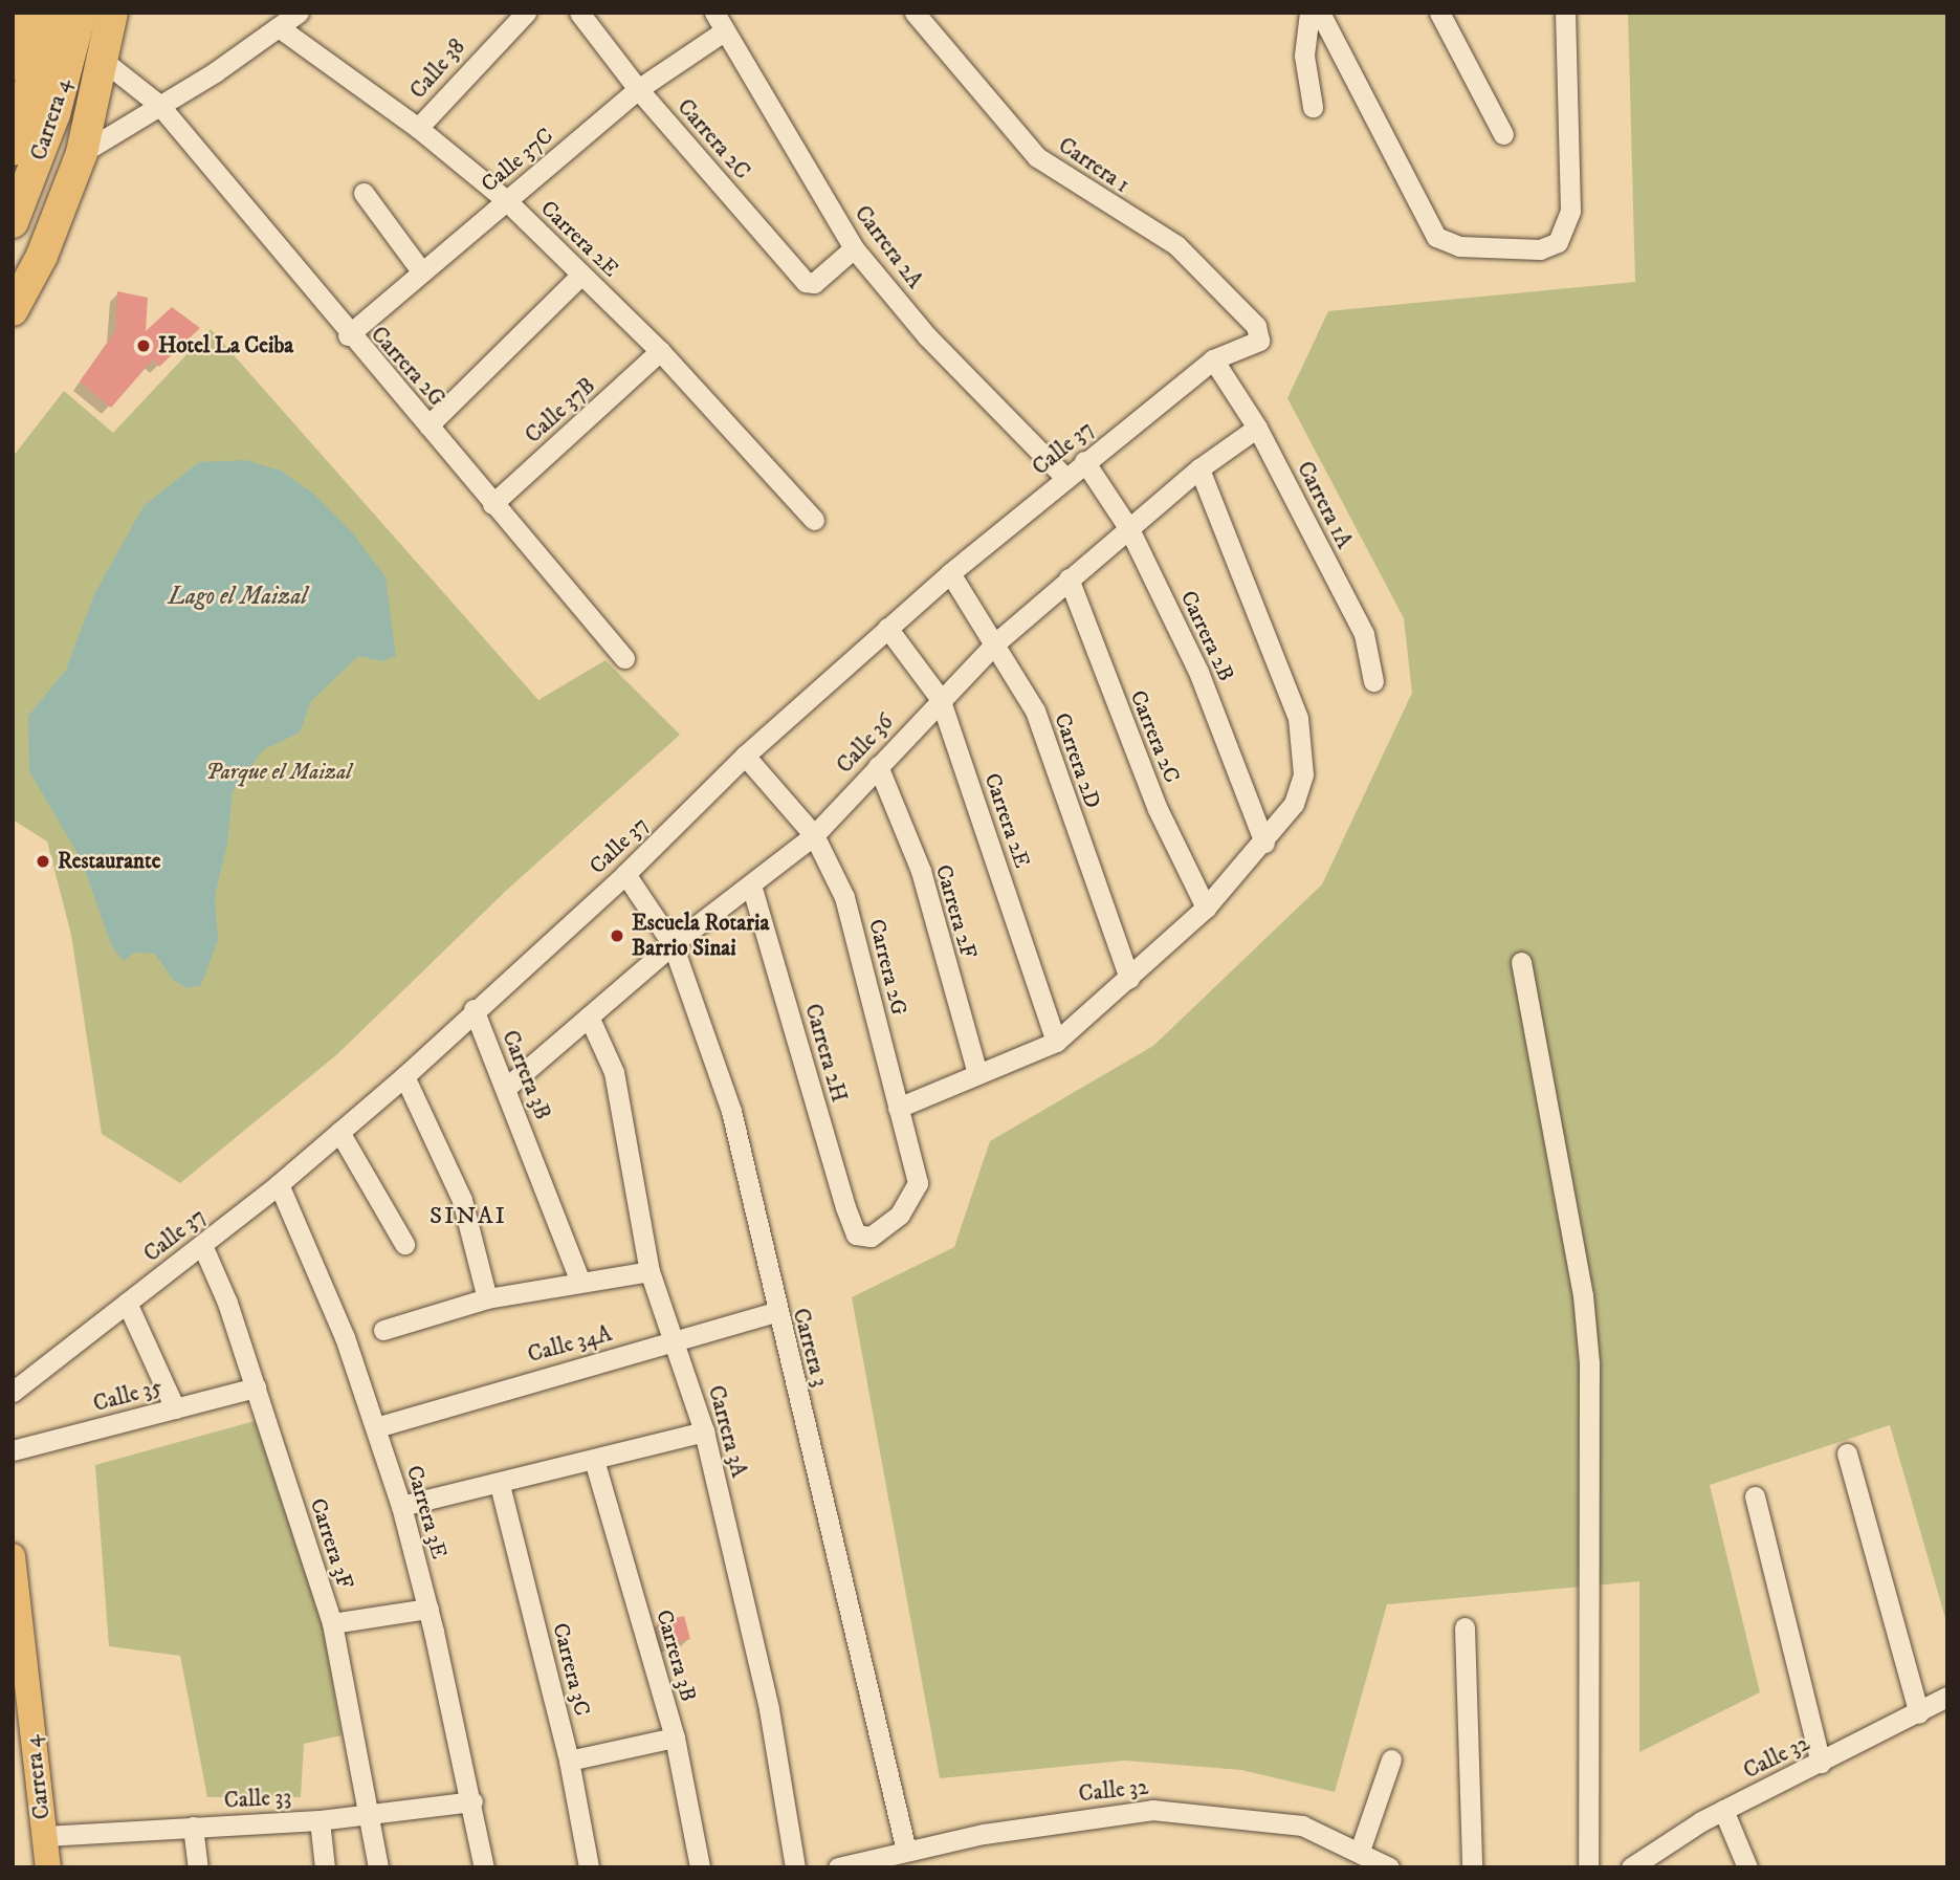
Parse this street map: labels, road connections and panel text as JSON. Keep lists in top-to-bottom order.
{
  "streets": {
    "highway": ["Carrera 4"],
    "street": [
      "Calle 38",
      "Carrera 2C",
      "Calle 37C",
      "Carrera 1",
      "Carrera 2E",
      "Carrera 2A",
      "Carrera 2G",
      "Calle 37B",
      "Calle 37",
      "Carrera 1A",
      "Carrera 2B",
      "Calle 36",
      "Carrera 2D",
      "Carrera 2F",
      "Carrera 2H",
      "Carrera 3B",
      "Calle 34A",
      "Carrera 3",
      "Calle 35",
      "Carrera 3A",
      "Carrera 3E",
      "Carrera 3F",
      "Carrera 3C",
      "Calle 32",
      "Calle 33"
    ]
  },
  "crossings": [
    ["Calle 38", "Carrera 2E"],
    ["Carrera 4", "Calle 33"],
    ["Carrera 2C", "Calle 37C"],
    ["Carrera 2C", "Carrera 2A"],
    ["Carrera 2C", "Calle 36"],
    ["Calle 37C", "Carrera 2E"],
    ["Calle 37C", "Carrera 2A"],
    ["Calle 37C", "Carrera 2G"],
    ["Carrera 1", "Calle 37"],
    ["Carrera 2E", "Calle 37B"],
    ["Carrera 2E", "Calle 37"],
    ["Carrera 2E", "Calle 36"],
    ["Carrera 2A", "Calle 37"],
    ["Carrera 2G", "Calle 37B"],
    ["Carrera 2G", "Calle 37"],
    ["Carrera 2G", "Calle 36"],
    ["Carrera 2G", "Carrera 2H"],
    ["Calle 37", "Carrera 1A"],
    ["Calle 37", "Carrera 2B"],
    ["Calle 37", "Carrera 2D"],
    ["Calle 37", "Carrera 3B"],
    ["Calle 37", "Carrera 3"],
    ["Calle 37", "Carrera 3E"],
    ["Calle 37", "Carrera 3F"],
    ["Carrera 1A", "Calle 36"],
    ["Carrera 2B", "Calle 36"],
    ["Calle 36", "Carrera 2D"],
    ["Calle 36", "Carrera 2F"],
    ["Calle 36", "Carrera 2H"],
    ["Calle 36", "Carrera 3B"],
    ["Calle 36", "Carrera 3"],
    ["Calle 36", "Carrera 3A"],
    ["Calle 34A", "Carrera 3"],
    ["Calle 34A", "Carrera 3A"],
    ["Calle 34A", "Carrera 3E"],
    ["Carrera 3", "Calle 32"],
    ["Calle 35", "Carrera 3F"],
    ["Carrera 3E", "Calle 33"],
    ["Carrera 3F", "Calle 33"]
  ],
  "districts": ["SINAI"],
  "water": ["Lago el Maizal"],
  "parks": ["Parque el Maizal"],
  "places": ["Hotel La Ceiba", "Restaurante", "Escuela Rotaria Barrio Sinai"]
}
